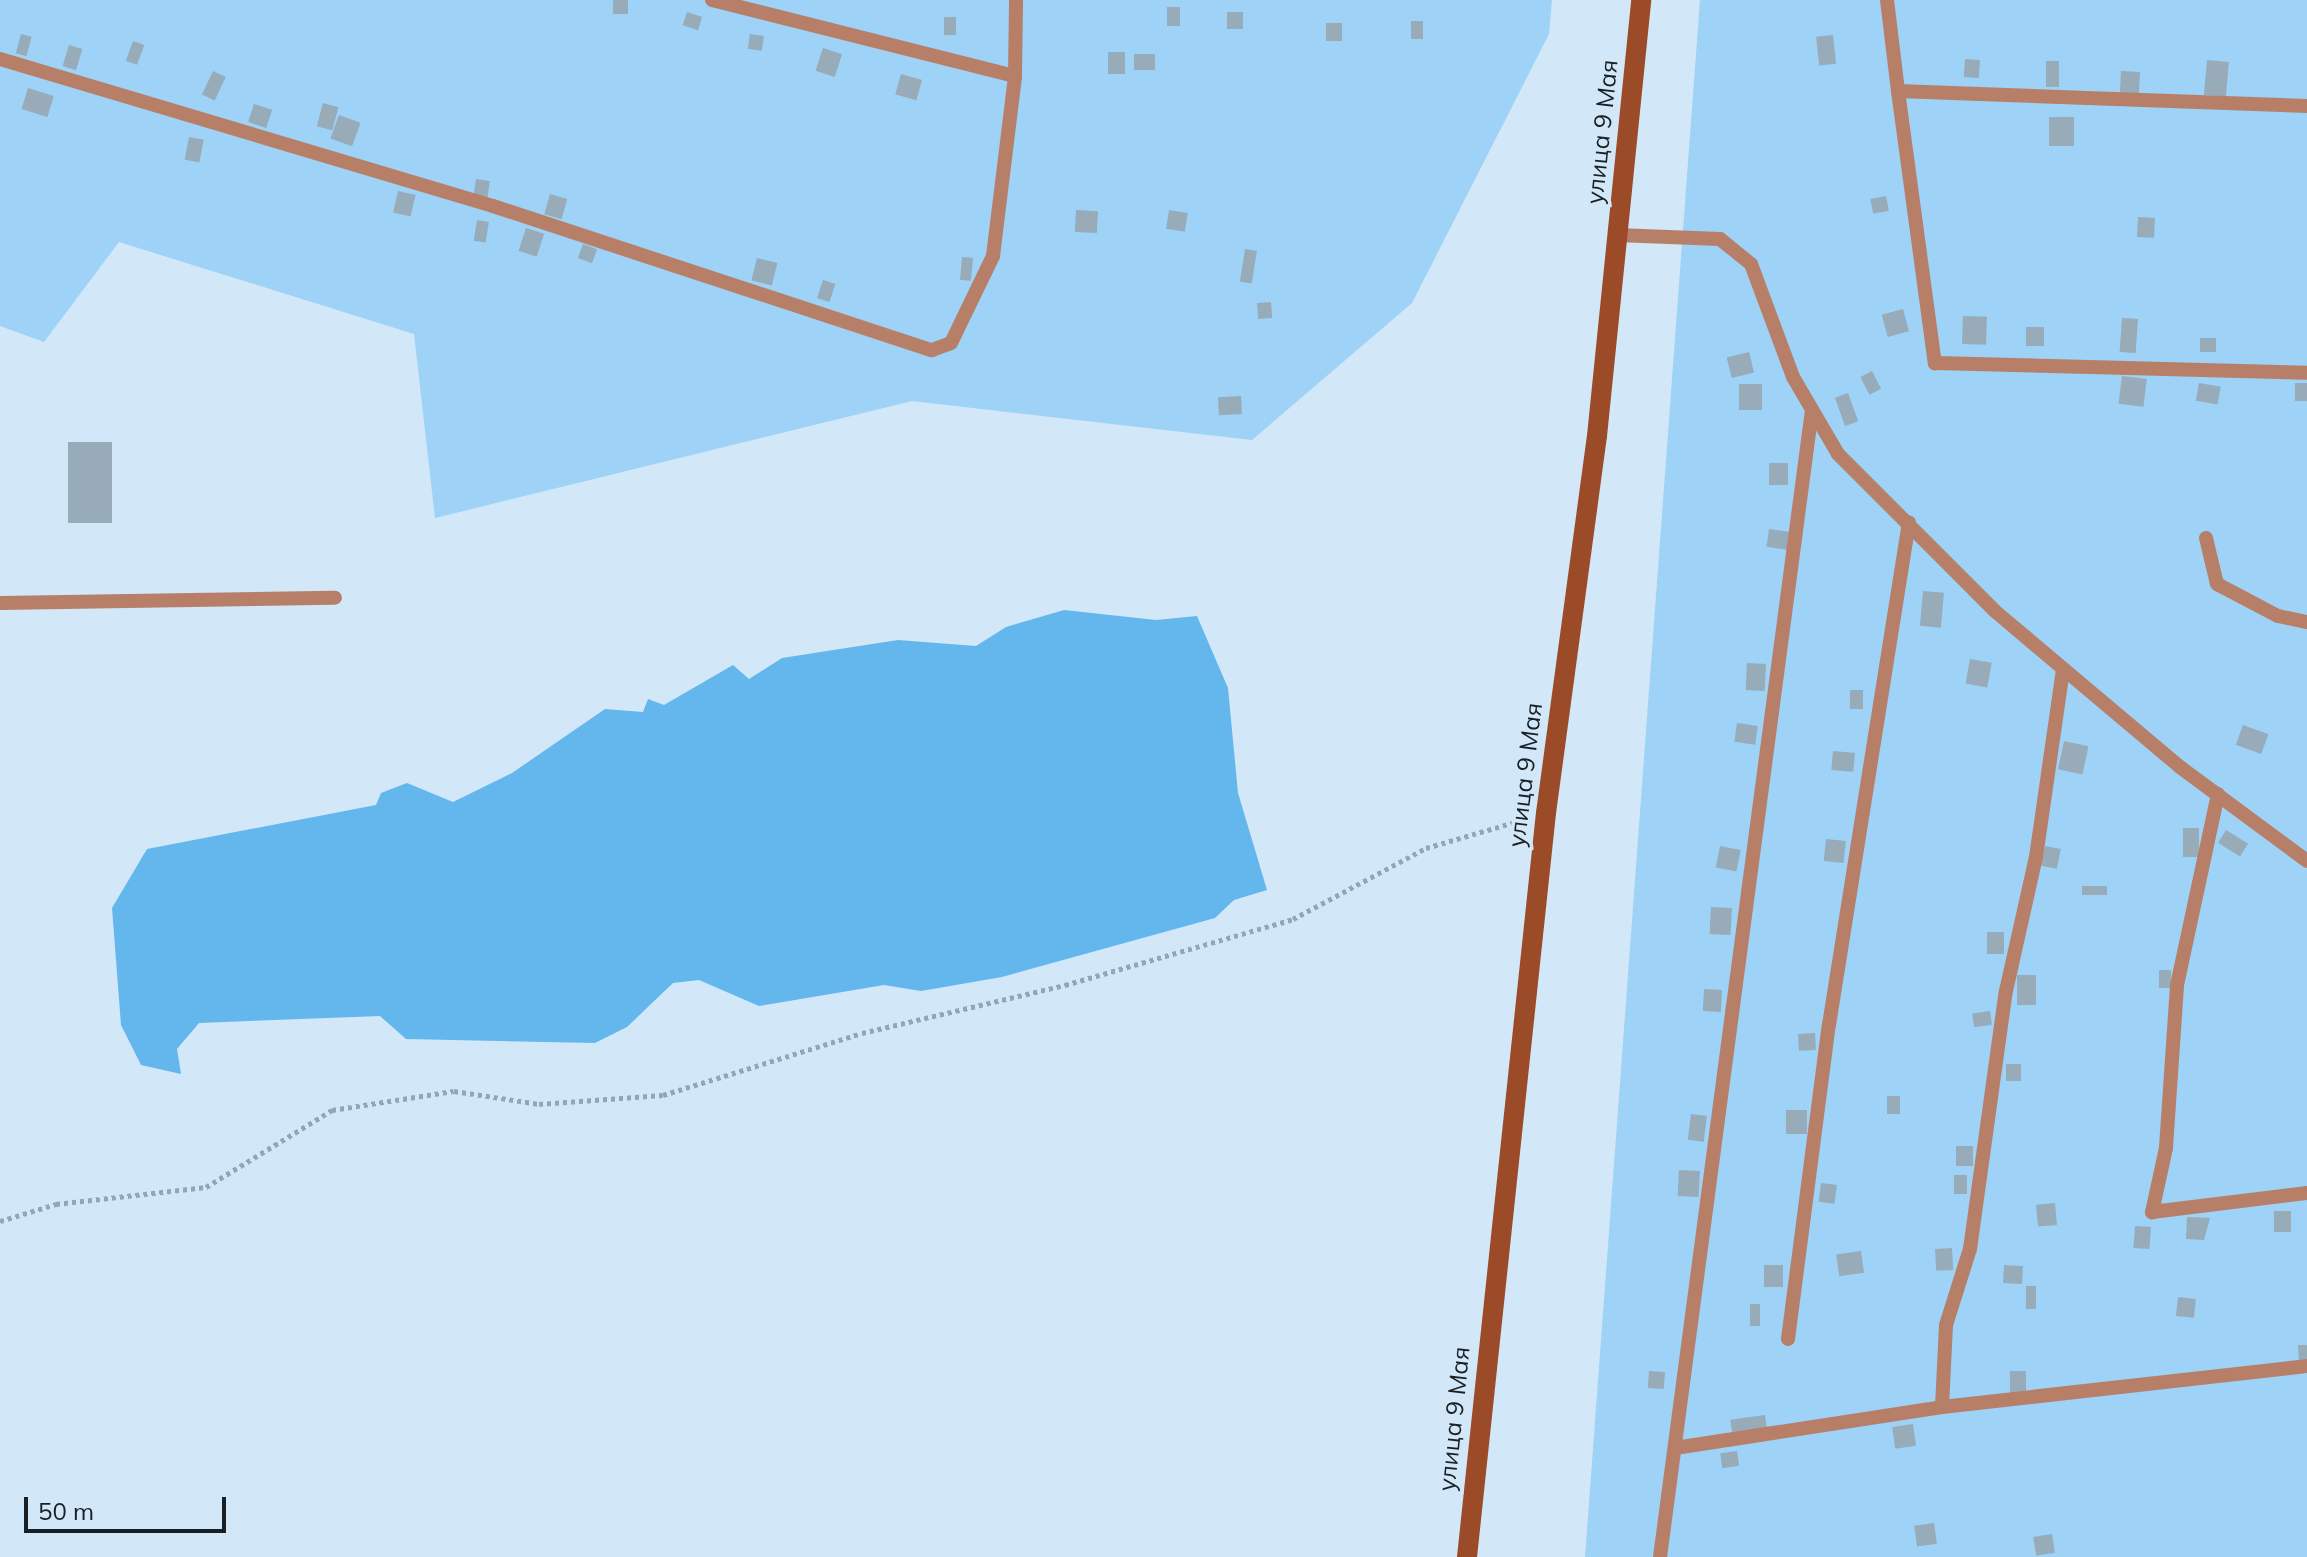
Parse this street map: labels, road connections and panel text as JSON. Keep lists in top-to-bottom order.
{
  "streets": {
    "main road": ["улица 9 Мая"]
  },
  "scale_bar": "50 m"
}
